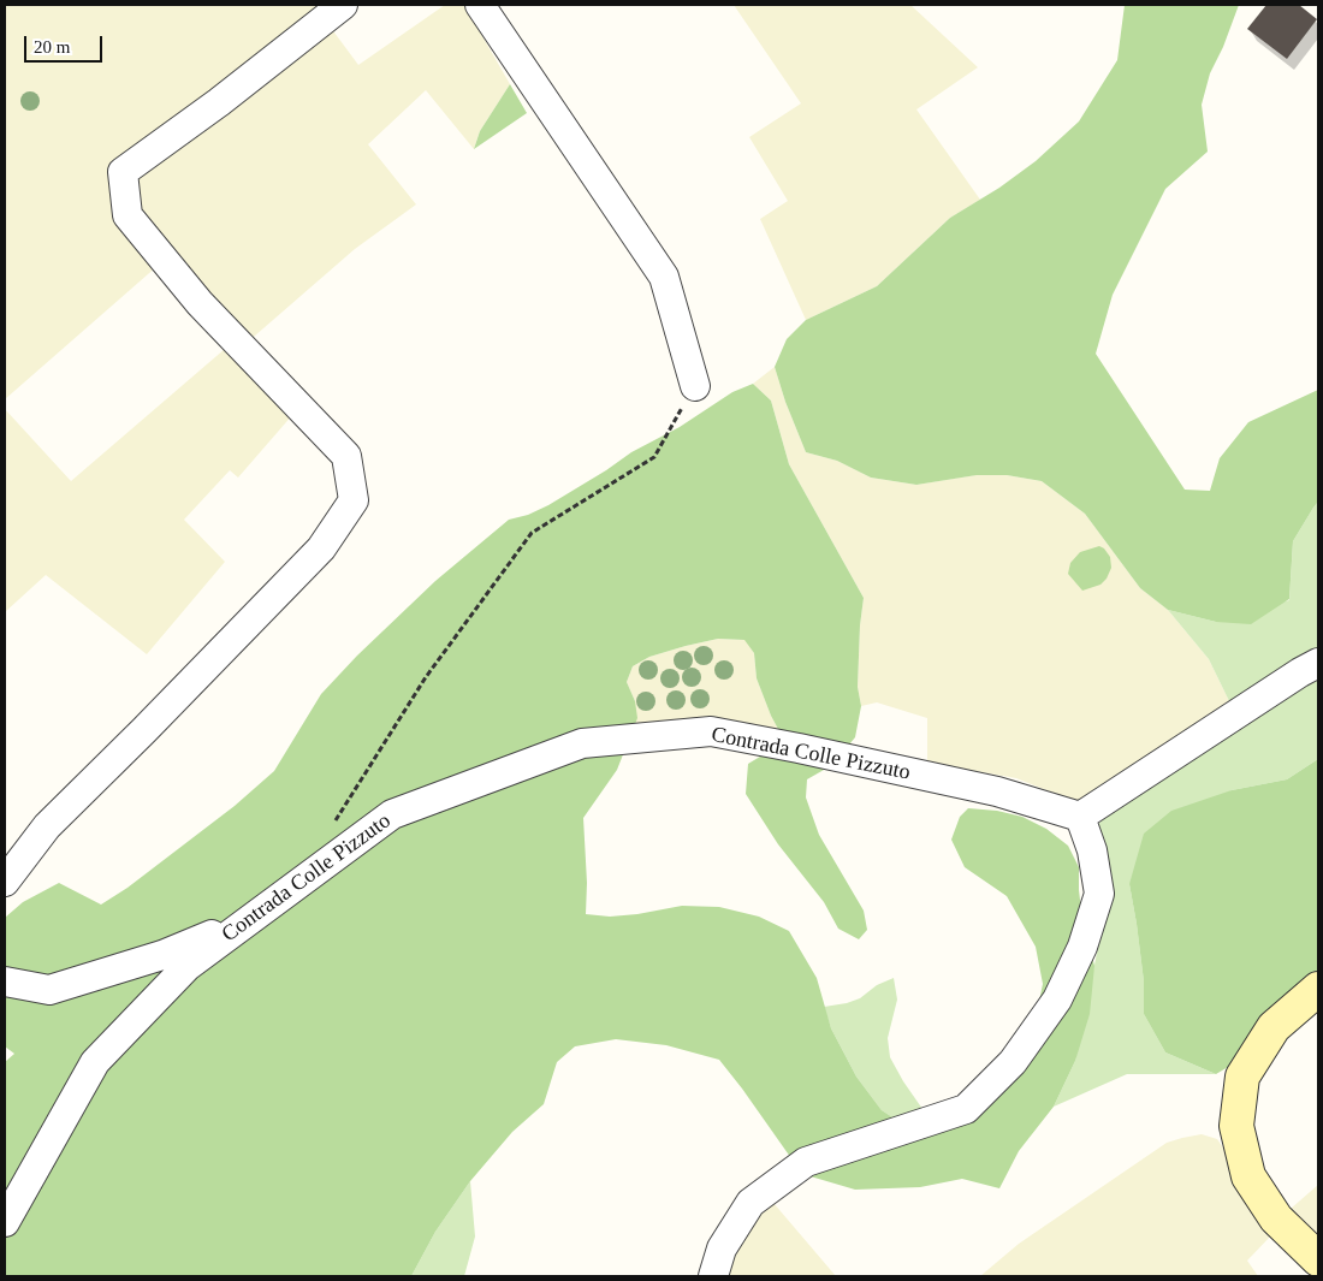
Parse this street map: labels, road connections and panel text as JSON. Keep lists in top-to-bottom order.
{
  "streets": {
    "street": ["Contrada Colle Pizzuto"]
  },
  "scale_bar": "20 m"
}
